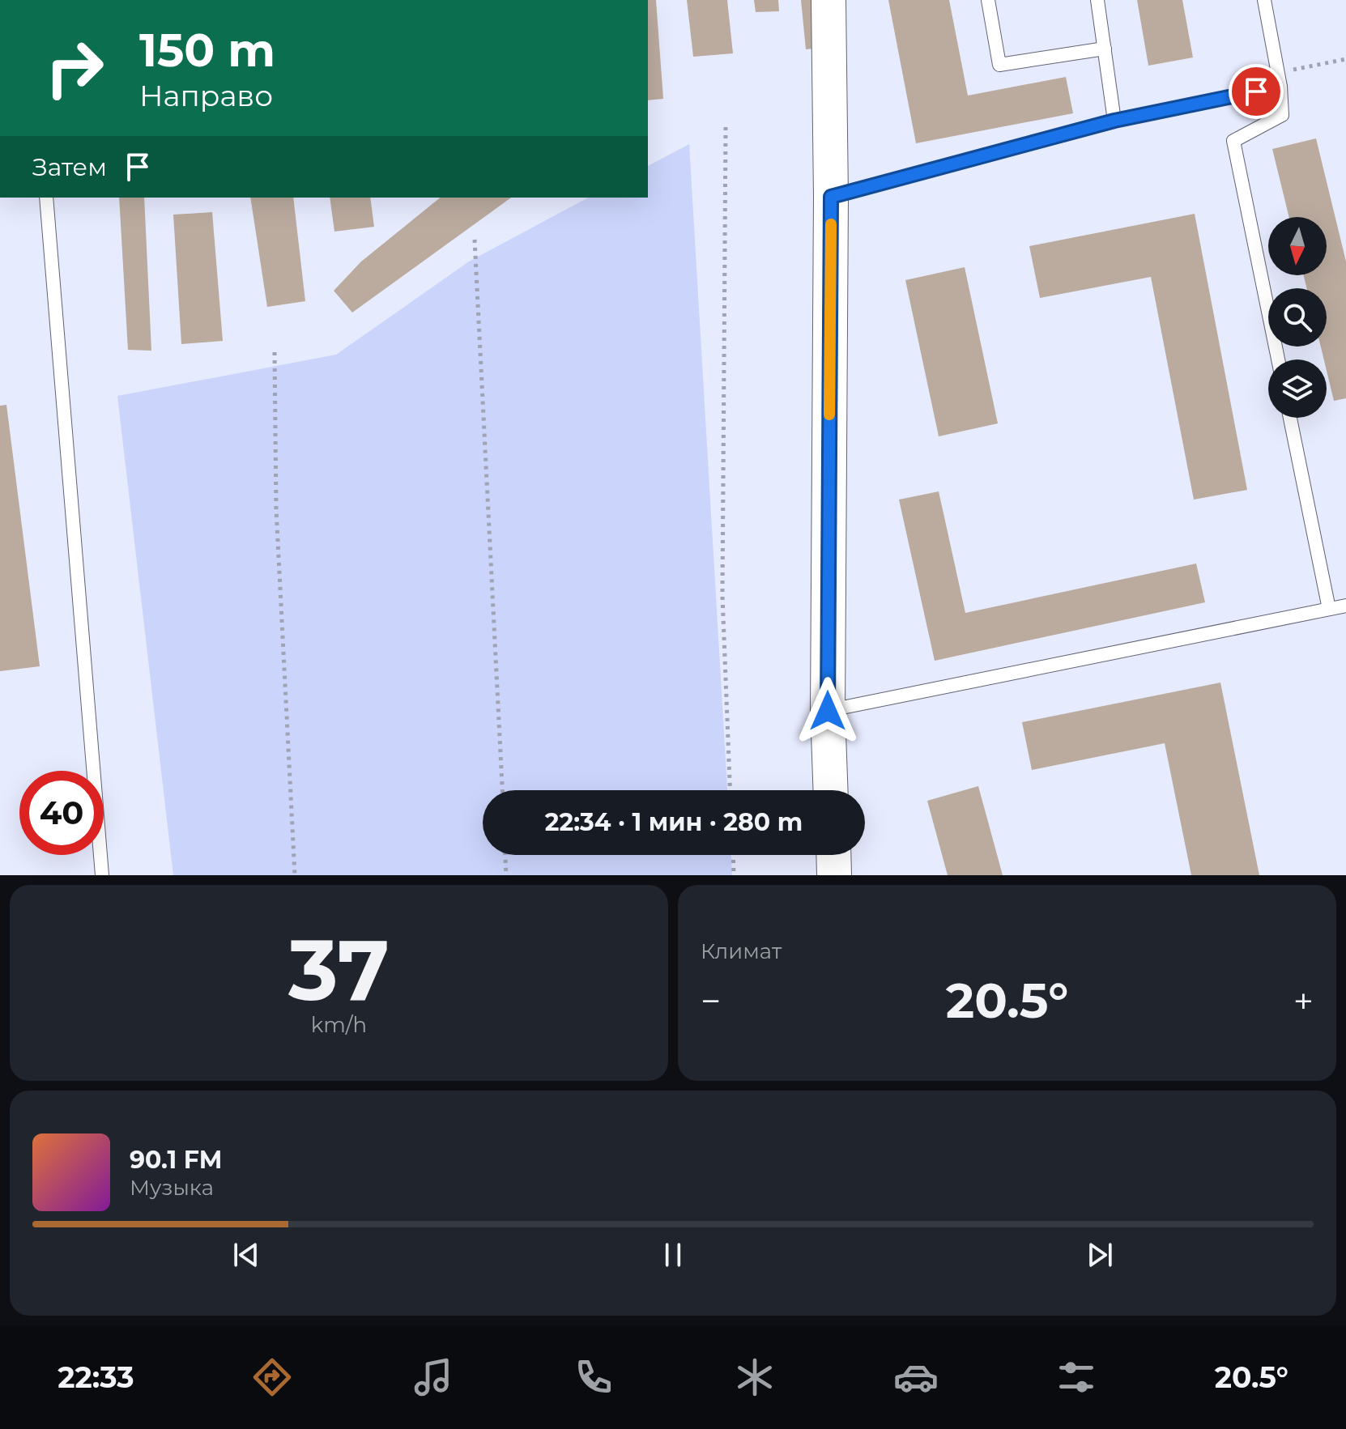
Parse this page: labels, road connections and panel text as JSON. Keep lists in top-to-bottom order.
{
  "north": "bottom",
  "page": {
    "turn": ["150 m", "Направо"],
    "then": "Затем",
    "limit": "40",
    "trip": "22:34 · 1 мин · 280 m",
    "tile": [
      ["37", "km/h"],
      "Климат"
    ],
    "heat": ["−", "20.5°", "+"],
    "song": ["90.1 FM", "Музыка"],
    "tabs": ["22:33", "20.5°"]
  }
}
